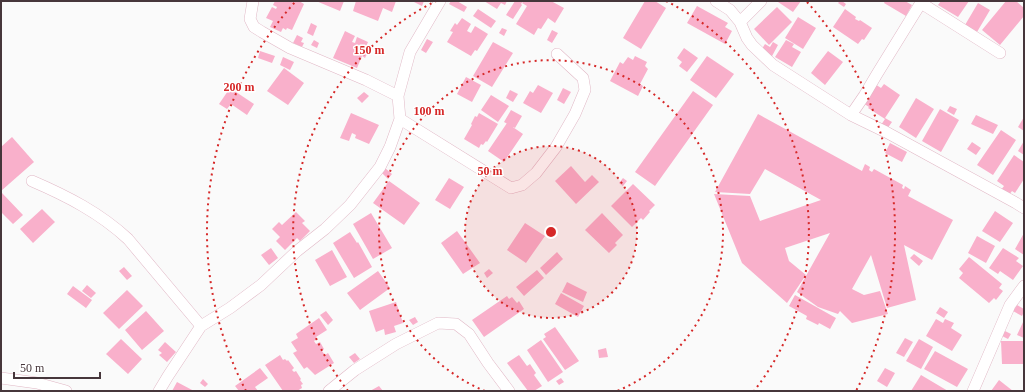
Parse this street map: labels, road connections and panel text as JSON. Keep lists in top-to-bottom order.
{
  "scale_bar": "50 m",
  "rings": [
    "150 m",
    "200 m",
    "100 m",
    "50 m"
  ]
}
